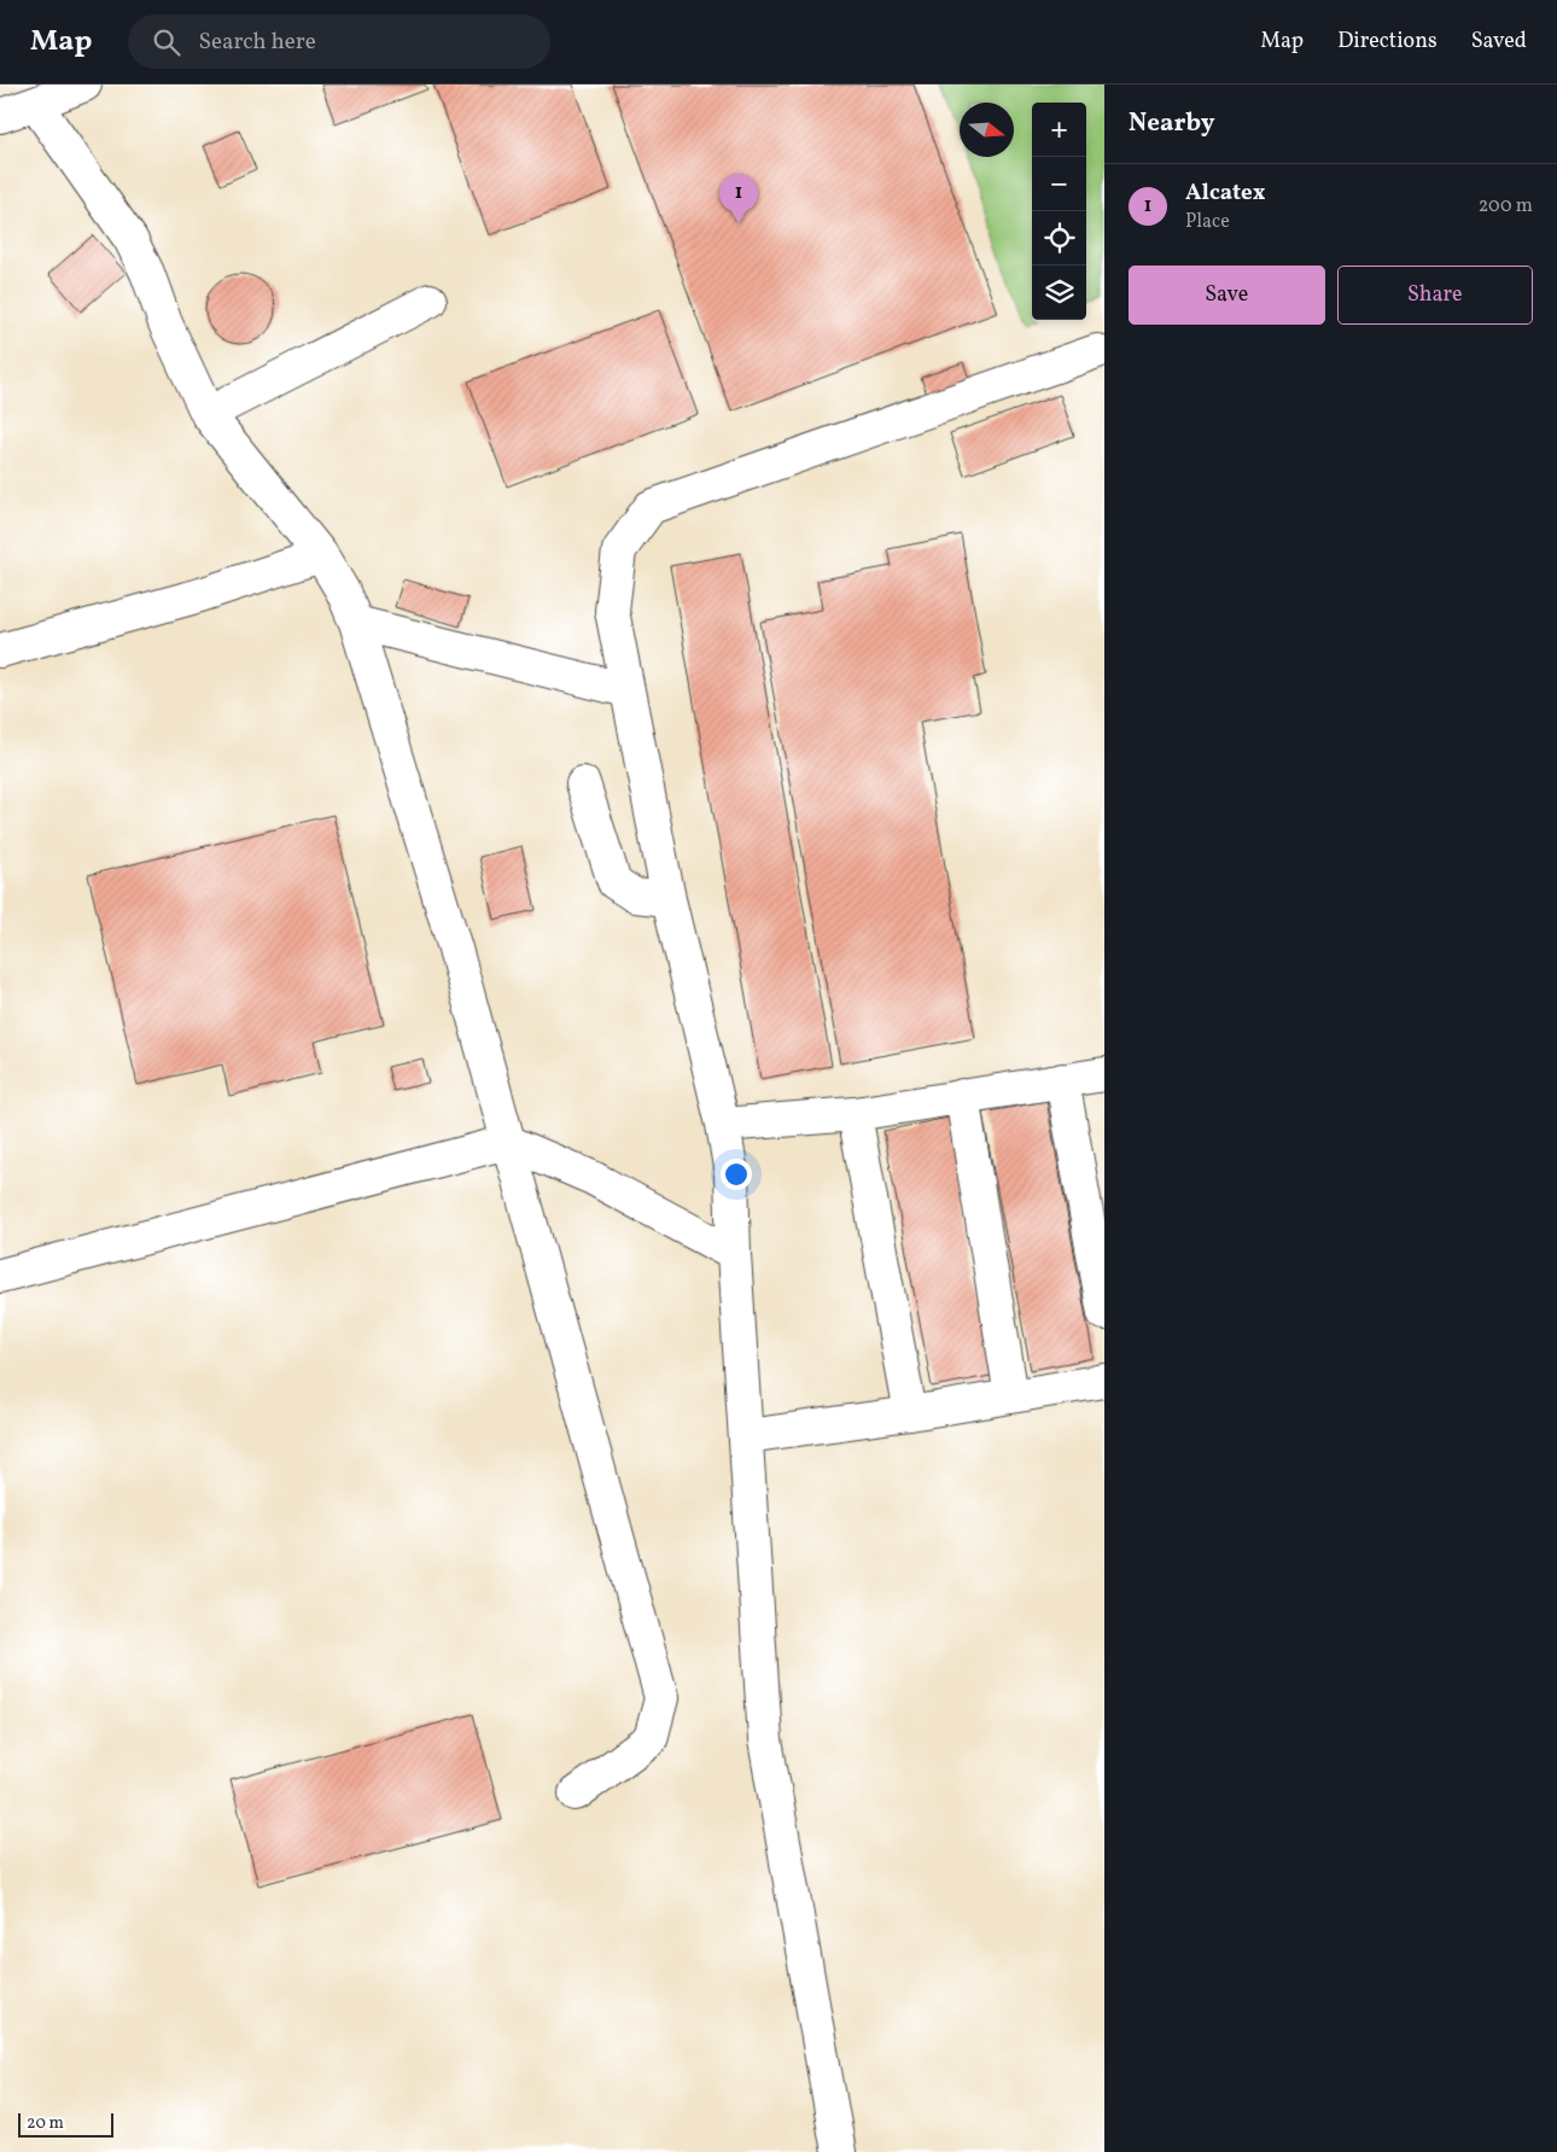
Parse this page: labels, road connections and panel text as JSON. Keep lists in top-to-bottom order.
{
  "scale_bar": "20 m",
  "north": "right",
  "page": {
    "header": "Map",
    "search": "Search here",
    "nav": ["Map", "Directions", "Saved"],
    "heading": "Nearby",
    "map_buttons": ["+", "−"],
    "list": [
      {
        "mark": "1",
        "name": "Alcatex",
        "note": "Place",
        "value": "200 m"
      }
    ],
    "pins": "1",
    "buttons": ["Save", "Share"],
    "scale": "20 m"
  }
}
